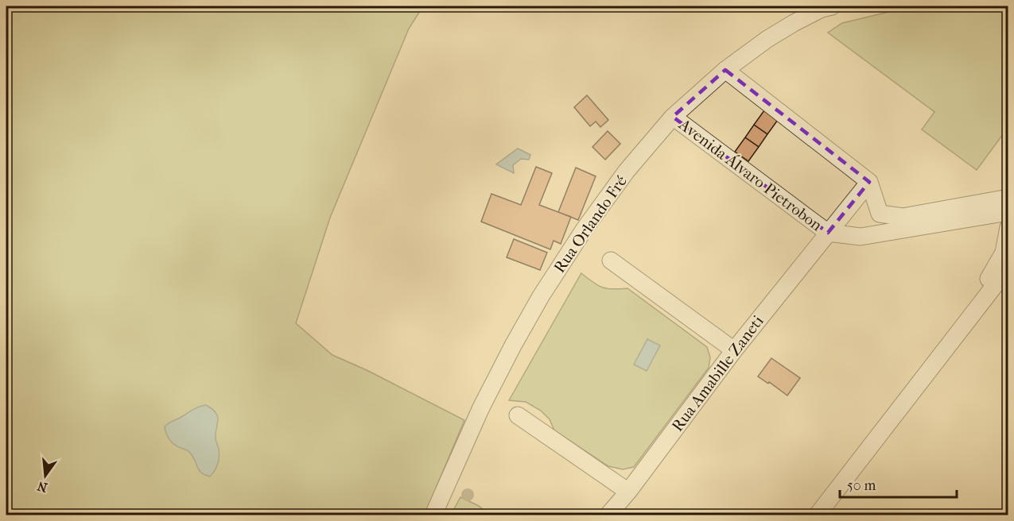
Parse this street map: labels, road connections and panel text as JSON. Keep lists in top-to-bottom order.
{
  "streets": {
    "street": ["Avenida Álvaro Pietrobon", "Rua Orlando Fré", "Rua Amabille Zaneti"]
  },
  "crossings": [
    ["Avenida Álvaro Pietrobon", "Rua Orlando Fré"],
    ["Avenida Álvaro Pietrobon", "Rua Amabille Zaneti"]
  ],
  "scale_bar": "50 m",
  "north": "bottom"
}
